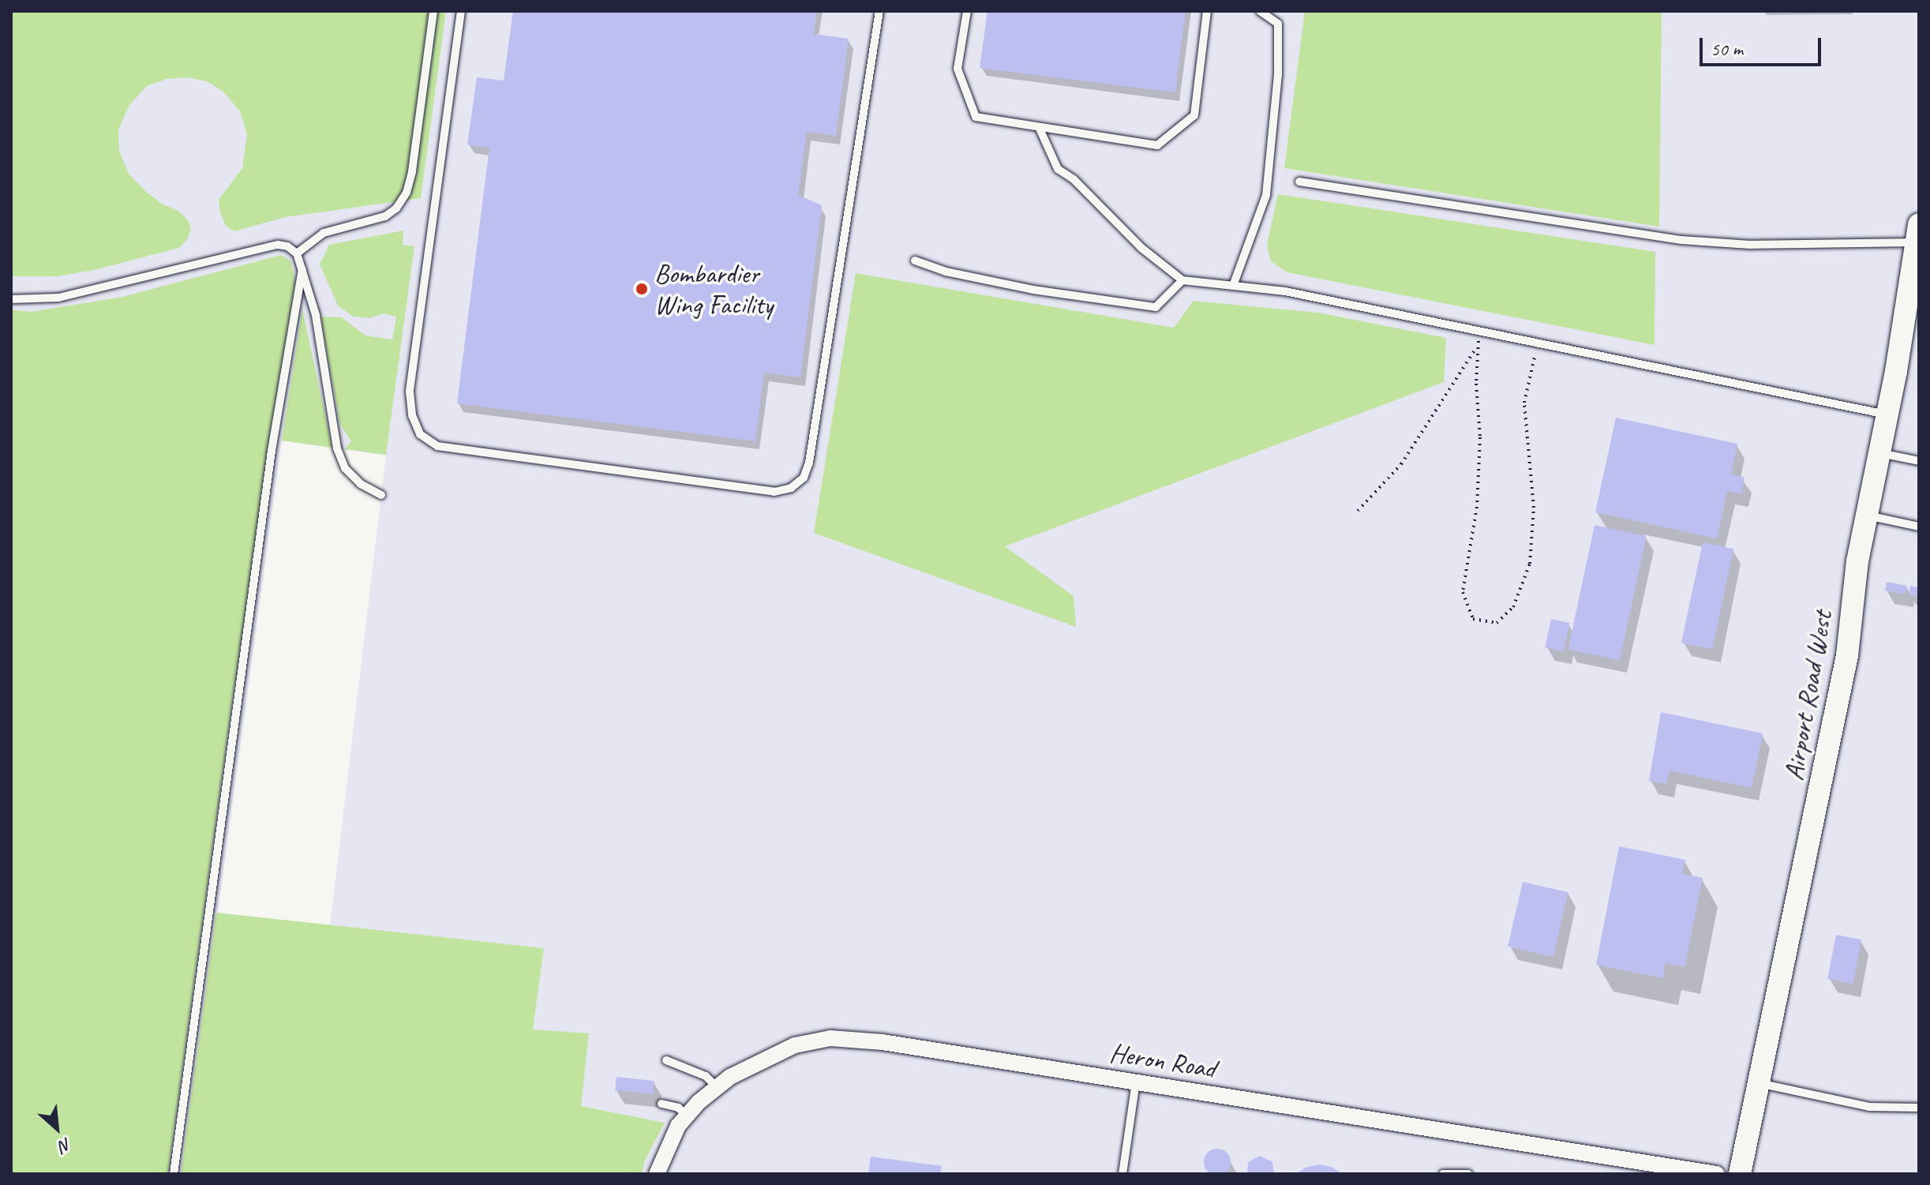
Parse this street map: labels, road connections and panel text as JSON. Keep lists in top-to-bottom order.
{
  "streets": {
    "street": ["Airport Road West", "Heron Road"]
  },
  "places": ["Bombardier Wing Facility"],
  "scale_bar": "50 m",
  "north": "bottom right"
}
